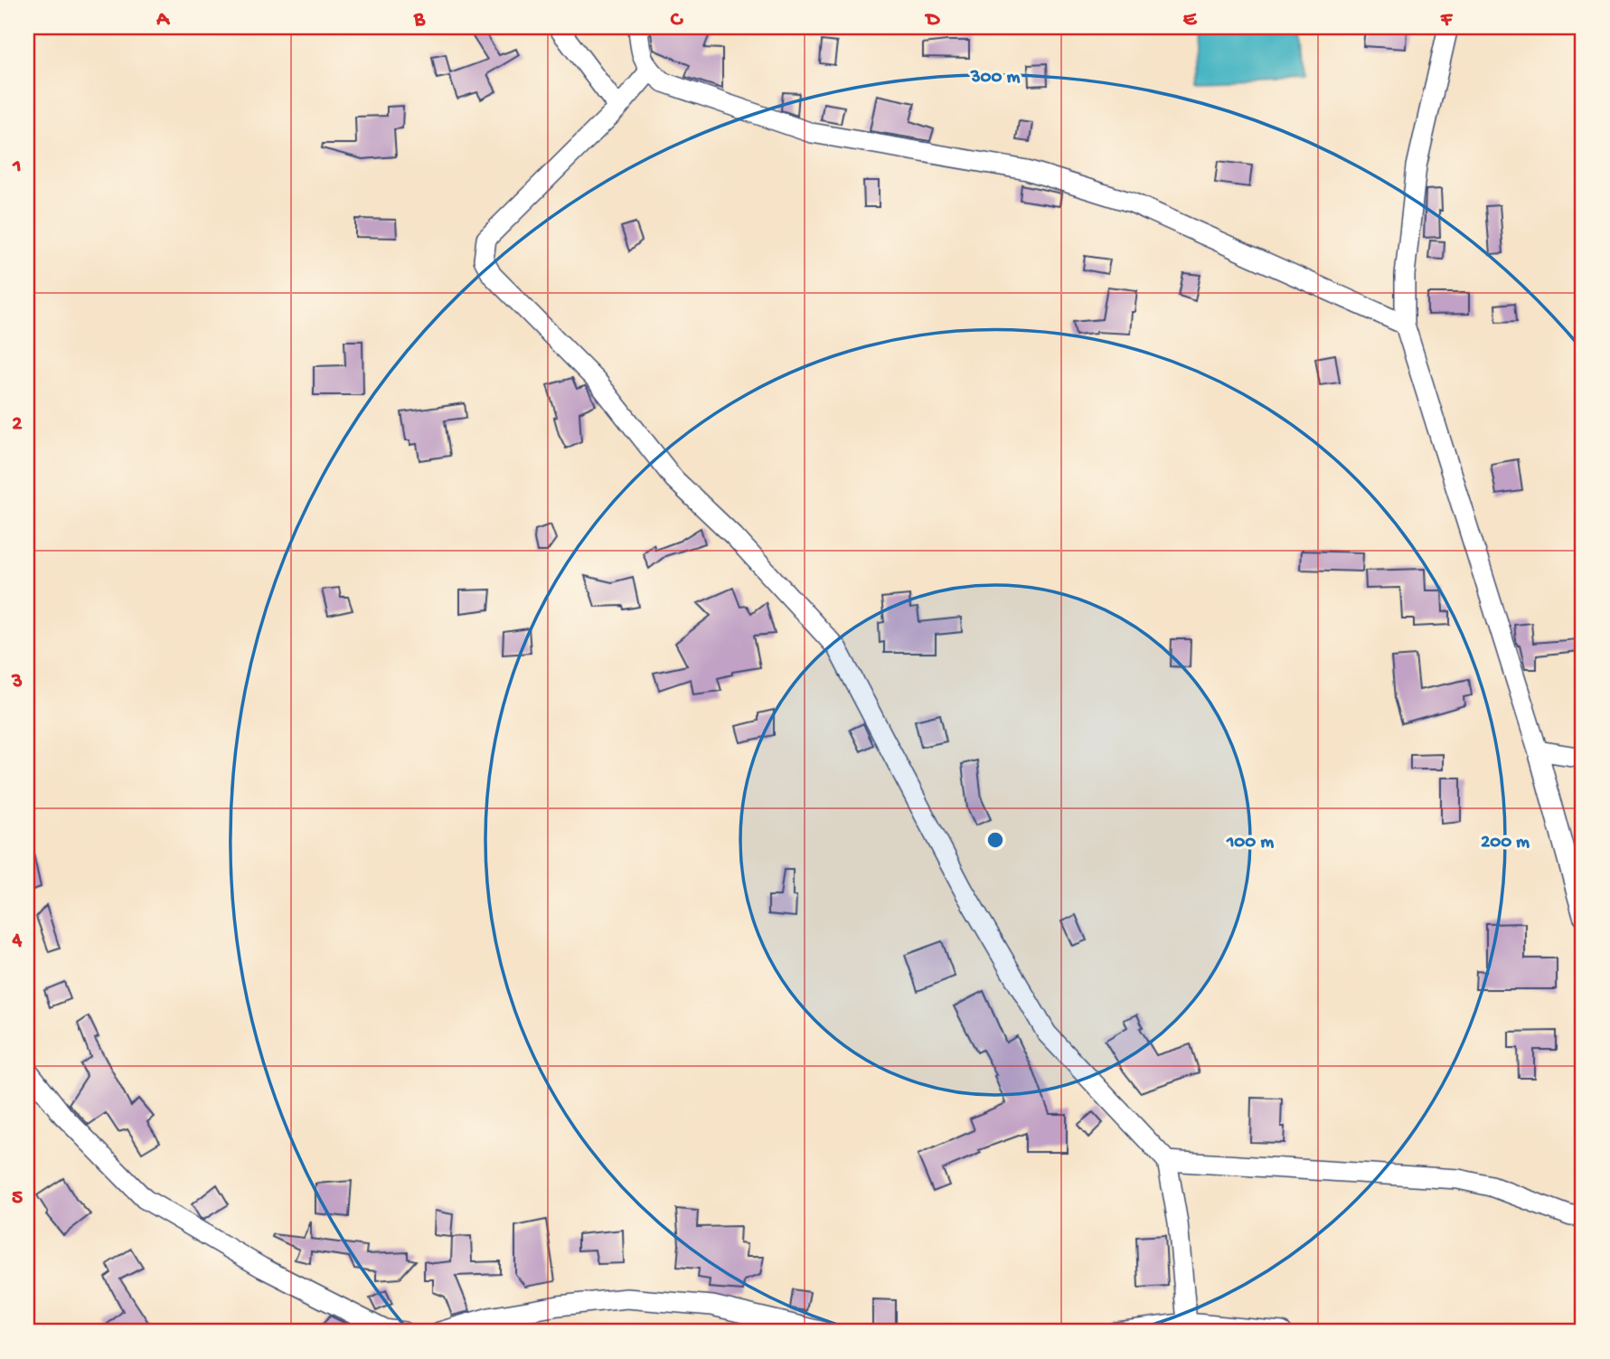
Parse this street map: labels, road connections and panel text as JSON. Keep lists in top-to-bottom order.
{
  "grid": {
    "columns": [
      "A",
      "B",
      "C",
      "D",
      "E",
      "F"
    ],
    "rows": [
      "1",
      "2",
      "3",
      "4",
      "5"
    ]
  },
  "rings": ["300 m", "100 m", "200 m"]
}
